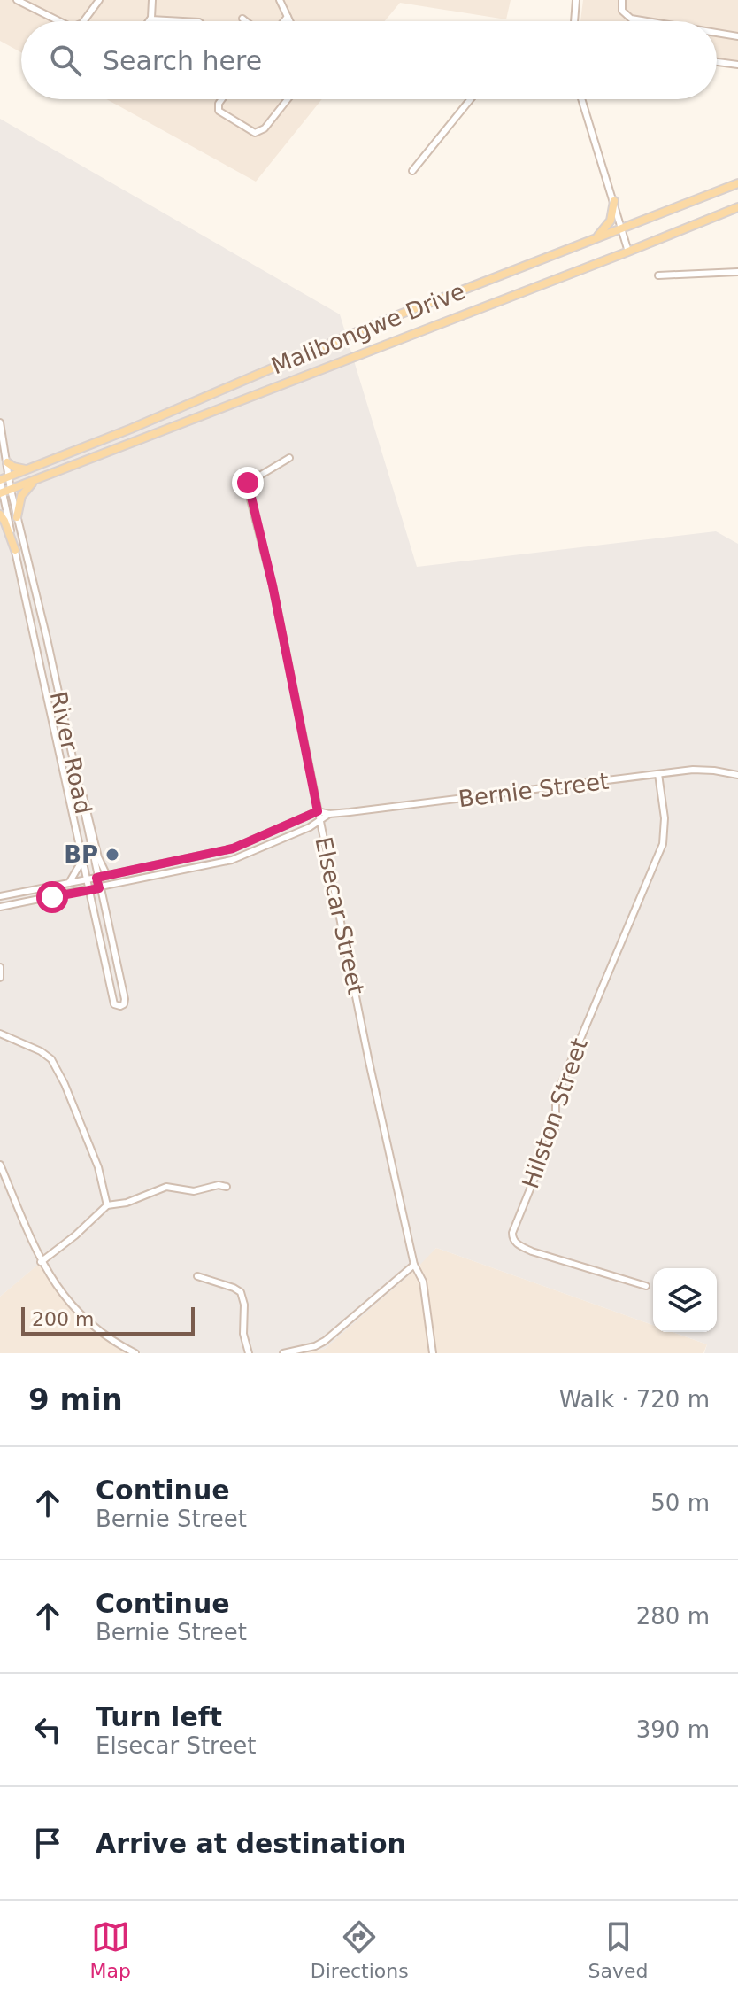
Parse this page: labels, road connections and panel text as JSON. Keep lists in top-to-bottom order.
{
  "streets": {
    "main road": ["Malibongwe Drive"],
    "street": [
      "River Road",
      "Bernie Street",
      "Elsecar Street",
      "Hilston Street"
    ]
  },
  "crossings": [
    ["Malibongwe Drive", "River Road"],
    ["Bernie Street", "Elsecar Street"],
    ["Bernie Street", "Hilston Street"]
  ],
  "places": ["BP"],
  "scale_bar": "200 m",
  "page": {
    "search": "Search here",
    "scale": "200 m",
    "heading": ["9 min", "Walk · 720 m"],
    "list": [
      ["Continue", "Bernie Street", "50 m"],
      ["Continue", "Bernie Street", "280 m"],
      ["Turn left", "Elsecar Street", "390 m"],
      "Arrive at destination"
    ],
    "nav": ["Map", "Directions", "Saved"]
  }
}
